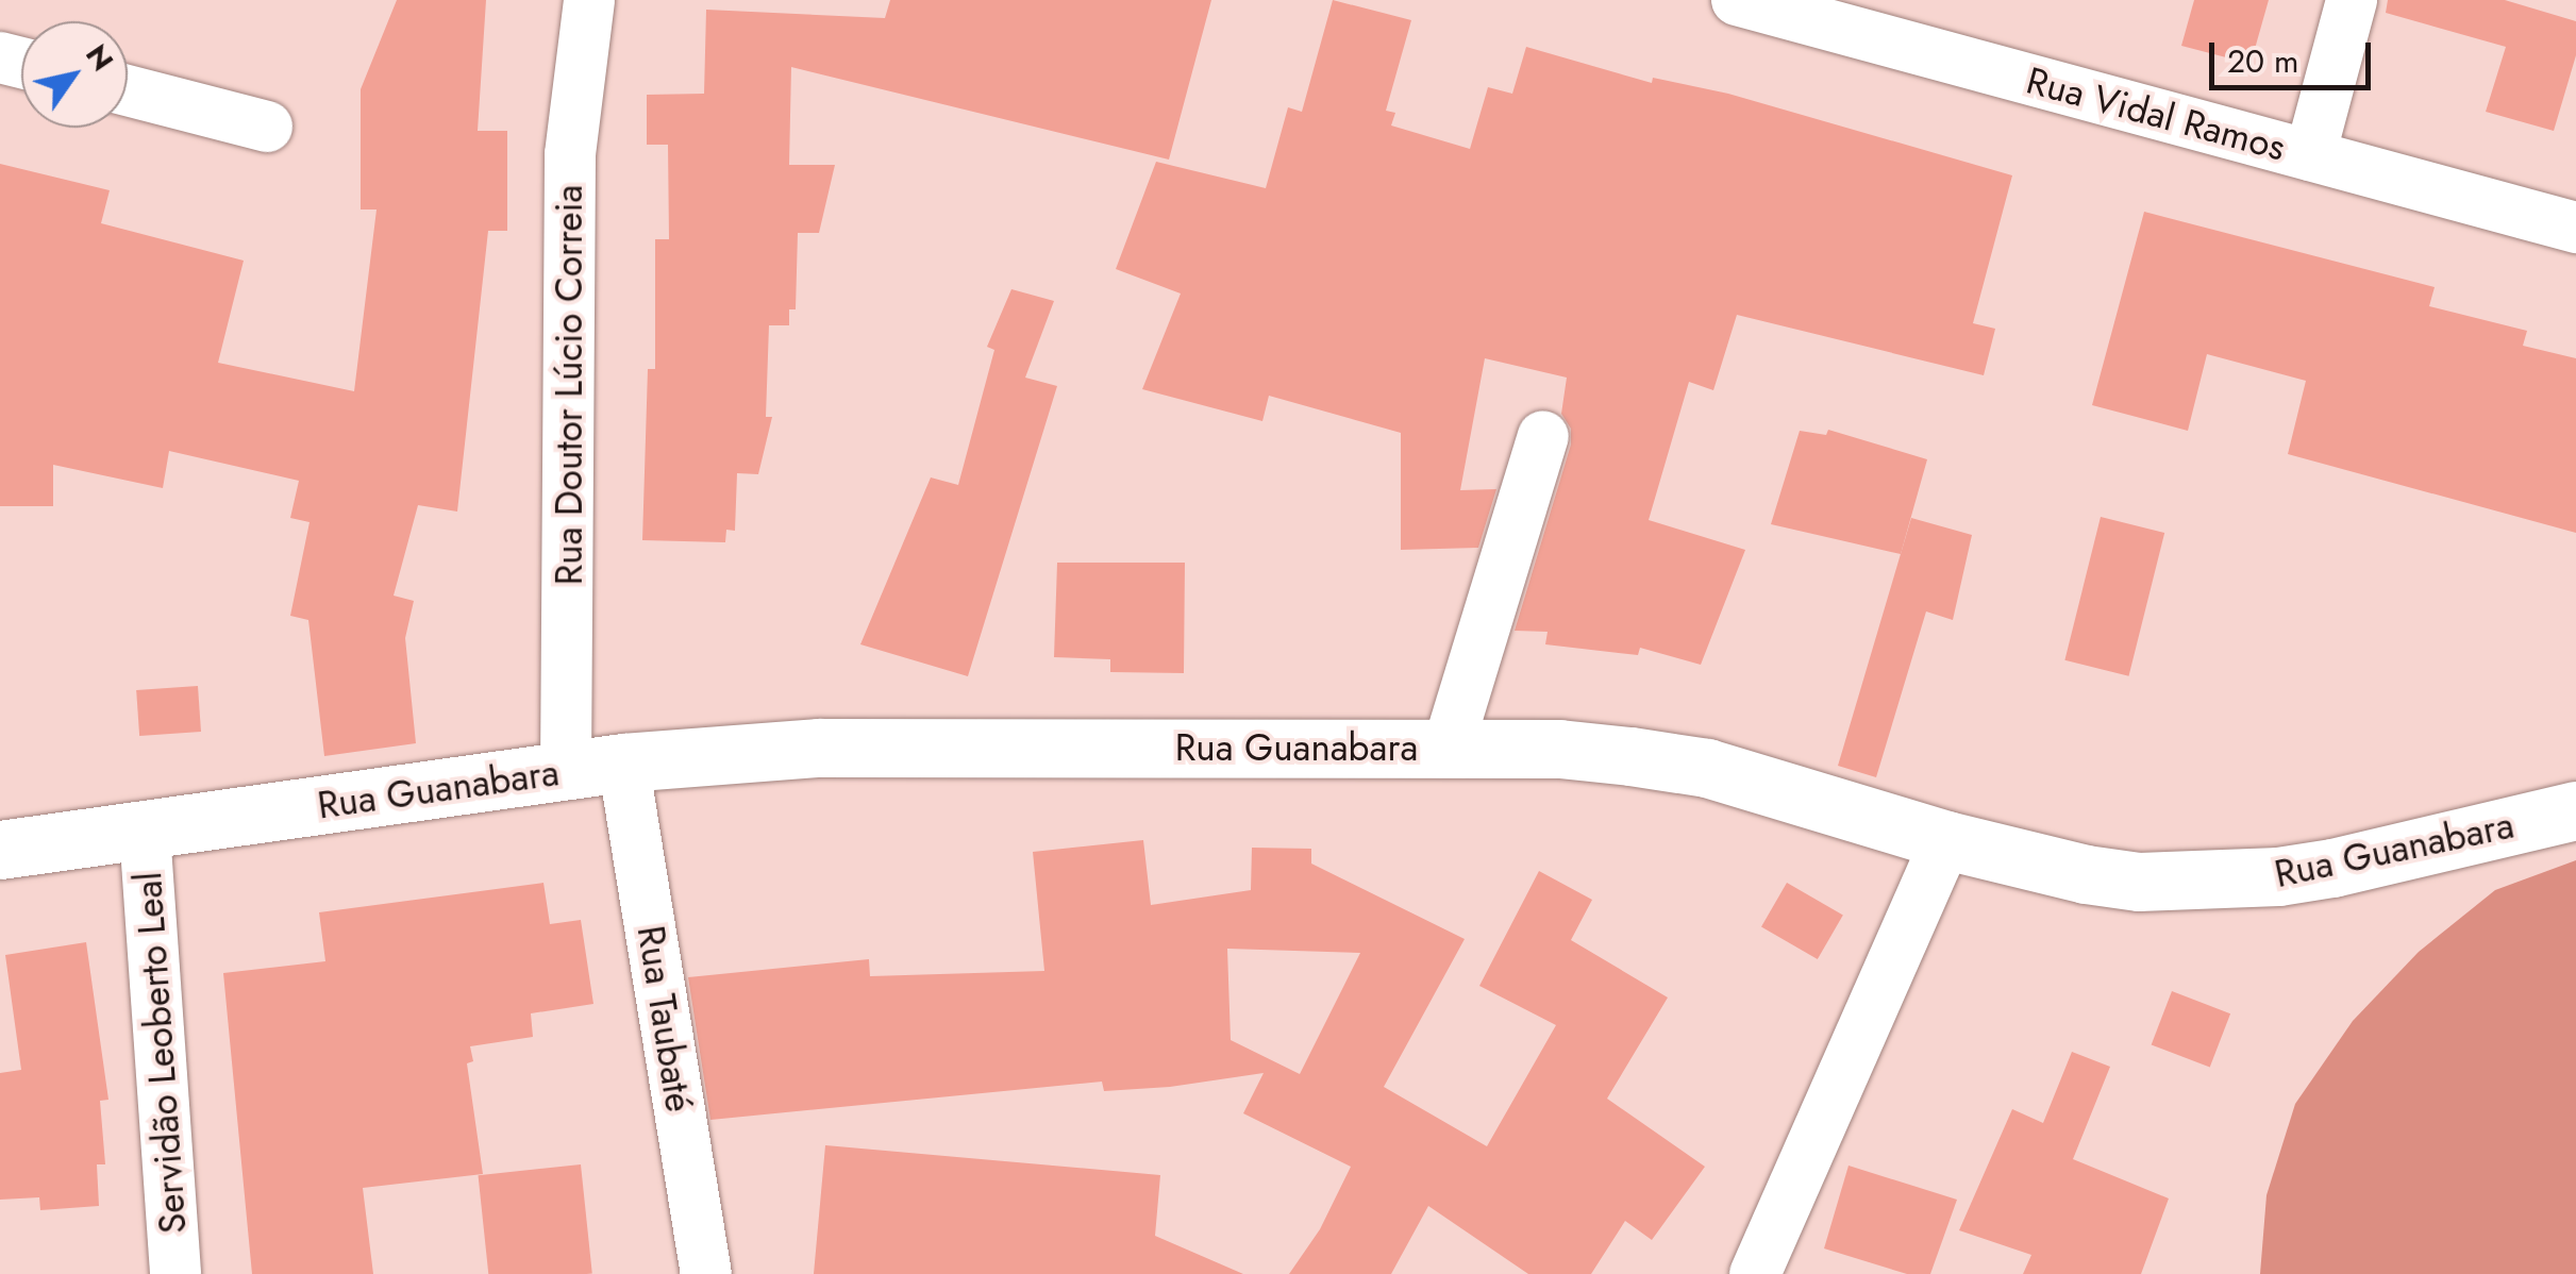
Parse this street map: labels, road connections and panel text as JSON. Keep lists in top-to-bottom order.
{
  "streets": {
    "main road": ["Rua Guanabara"],
    "street": [
      "Rua Vidal Ramos",
      "Rua Doutor Lúcio Correia",
      "Rua Taubaté",
      "Servidão Leoberto Leal"
    ]
  },
  "crossings": [
    ["Rua Doutor Lúcio Correia", "Rua Guanabara"],
    ["Rua Guanabara", "Rua Taubaté"],
    ["Rua Guanabara", "Servidão Leoberto Leal"]
  ],
  "scale_bar": "20 m",
  "north": "top right"
}
